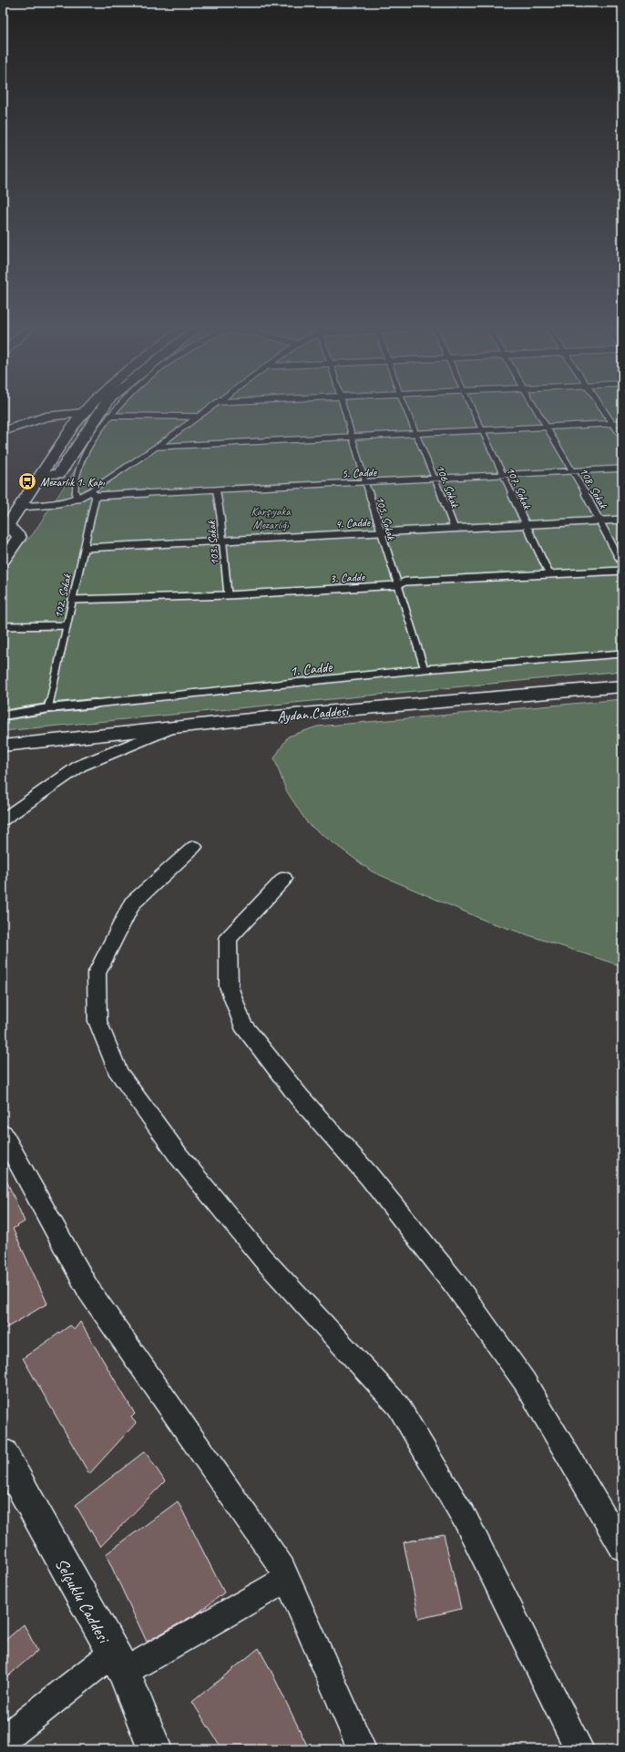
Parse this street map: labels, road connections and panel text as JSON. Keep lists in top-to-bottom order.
{
  "streets": {
    "street": ["Aydan Caddesi", "Selçuklu Caddesi"],
    "lane": [
      "5. Cadde",
      "106. Sokak",
      "107. Sokak",
      "108. Sokak",
      "105. Sokak",
      "4. Cadde",
      "103. Sokak",
      "3. Cadde",
      "102. Sokak",
      "1. Cadde"
    ]
  },
  "crossings": [
    ["5. Cadde", "106. Sokak"],
    ["5. Cadde", "107. Sokak"],
    ["5. Cadde", "108. Sokak"],
    ["5. Cadde", "105. Sokak"],
    ["5. Cadde", "103. Sokak"],
    ["5. Cadde", "102. Sokak"],
    ["106. Sokak", "4. Cadde"],
    ["107. Sokak", "4. Cadde"],
    ["107. Sokak", "3. Cadde"],
    ["108. Sokak", "4. Cadde"],
    ["105. Sokak", "4. Cadde"],
    ["105. Sokak", "3. Cadde"],
    ["105. Sokak", "1. Cadde"],
    ["4. Cadde", "103. Sokak"],
    ["4. Cadde", "102. Sokak"],
    ["103. Sokak", "3. Cadde"],
    ["3. Cadde", "102. Sokak"],
    ["102. Sokak", "1. Cadde"]
  ],
  "parks": ["Karşıyaka Mezarlığı"],
  "places": {
    "bus stop": ["Mezarlık 1. Kapı"]
  }
}
